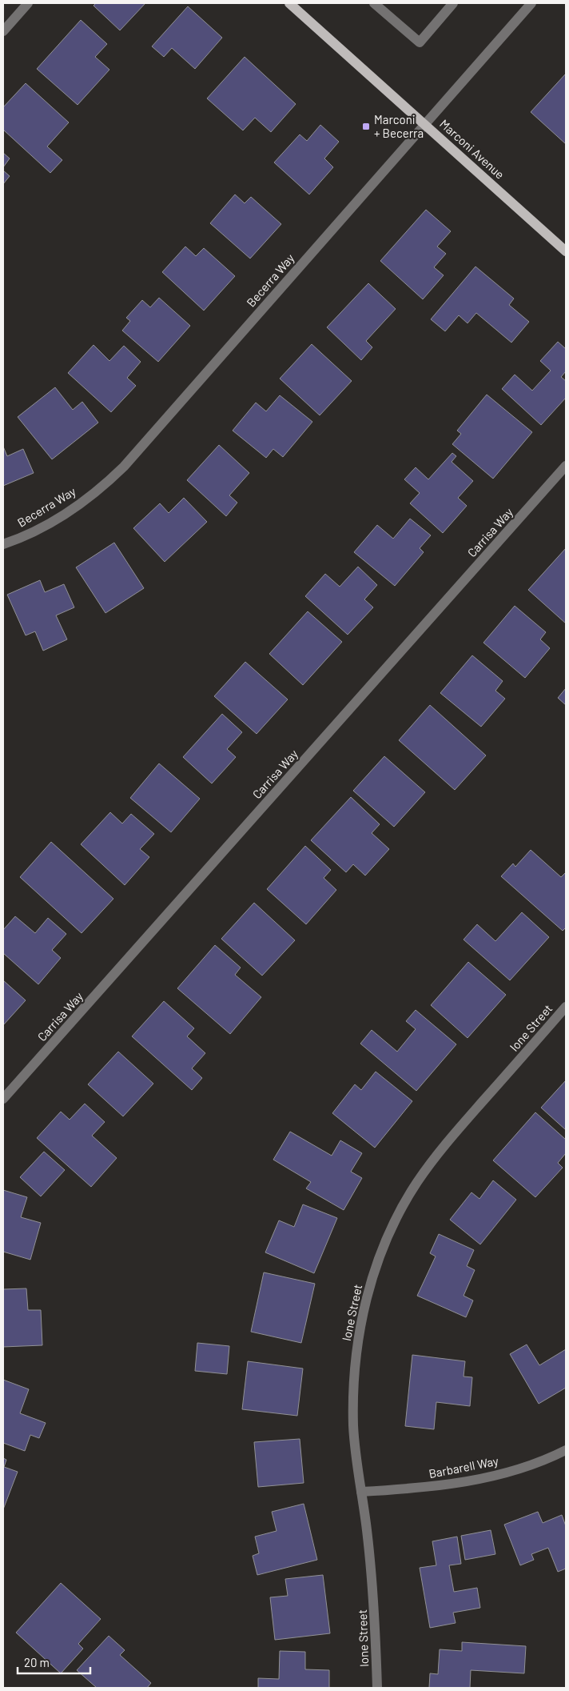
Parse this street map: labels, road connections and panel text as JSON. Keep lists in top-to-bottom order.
{
  "streets": {
    "main road": ["Marconi Avenue"],
    "street": [
      "Becerra Way",
      "Carrisa Way",
      "Ione Street",
      "Barbarell Way"
    ]
  },
  "crossings": [
    ["Marconi Avenue", "Becerra Way"],
    ["Ione Street", "Barbarell Way"]
  ],
  "places": {
    "transit": ["Marconi + Becerra"]
  },
  "scale_bar": "20 m"
}
